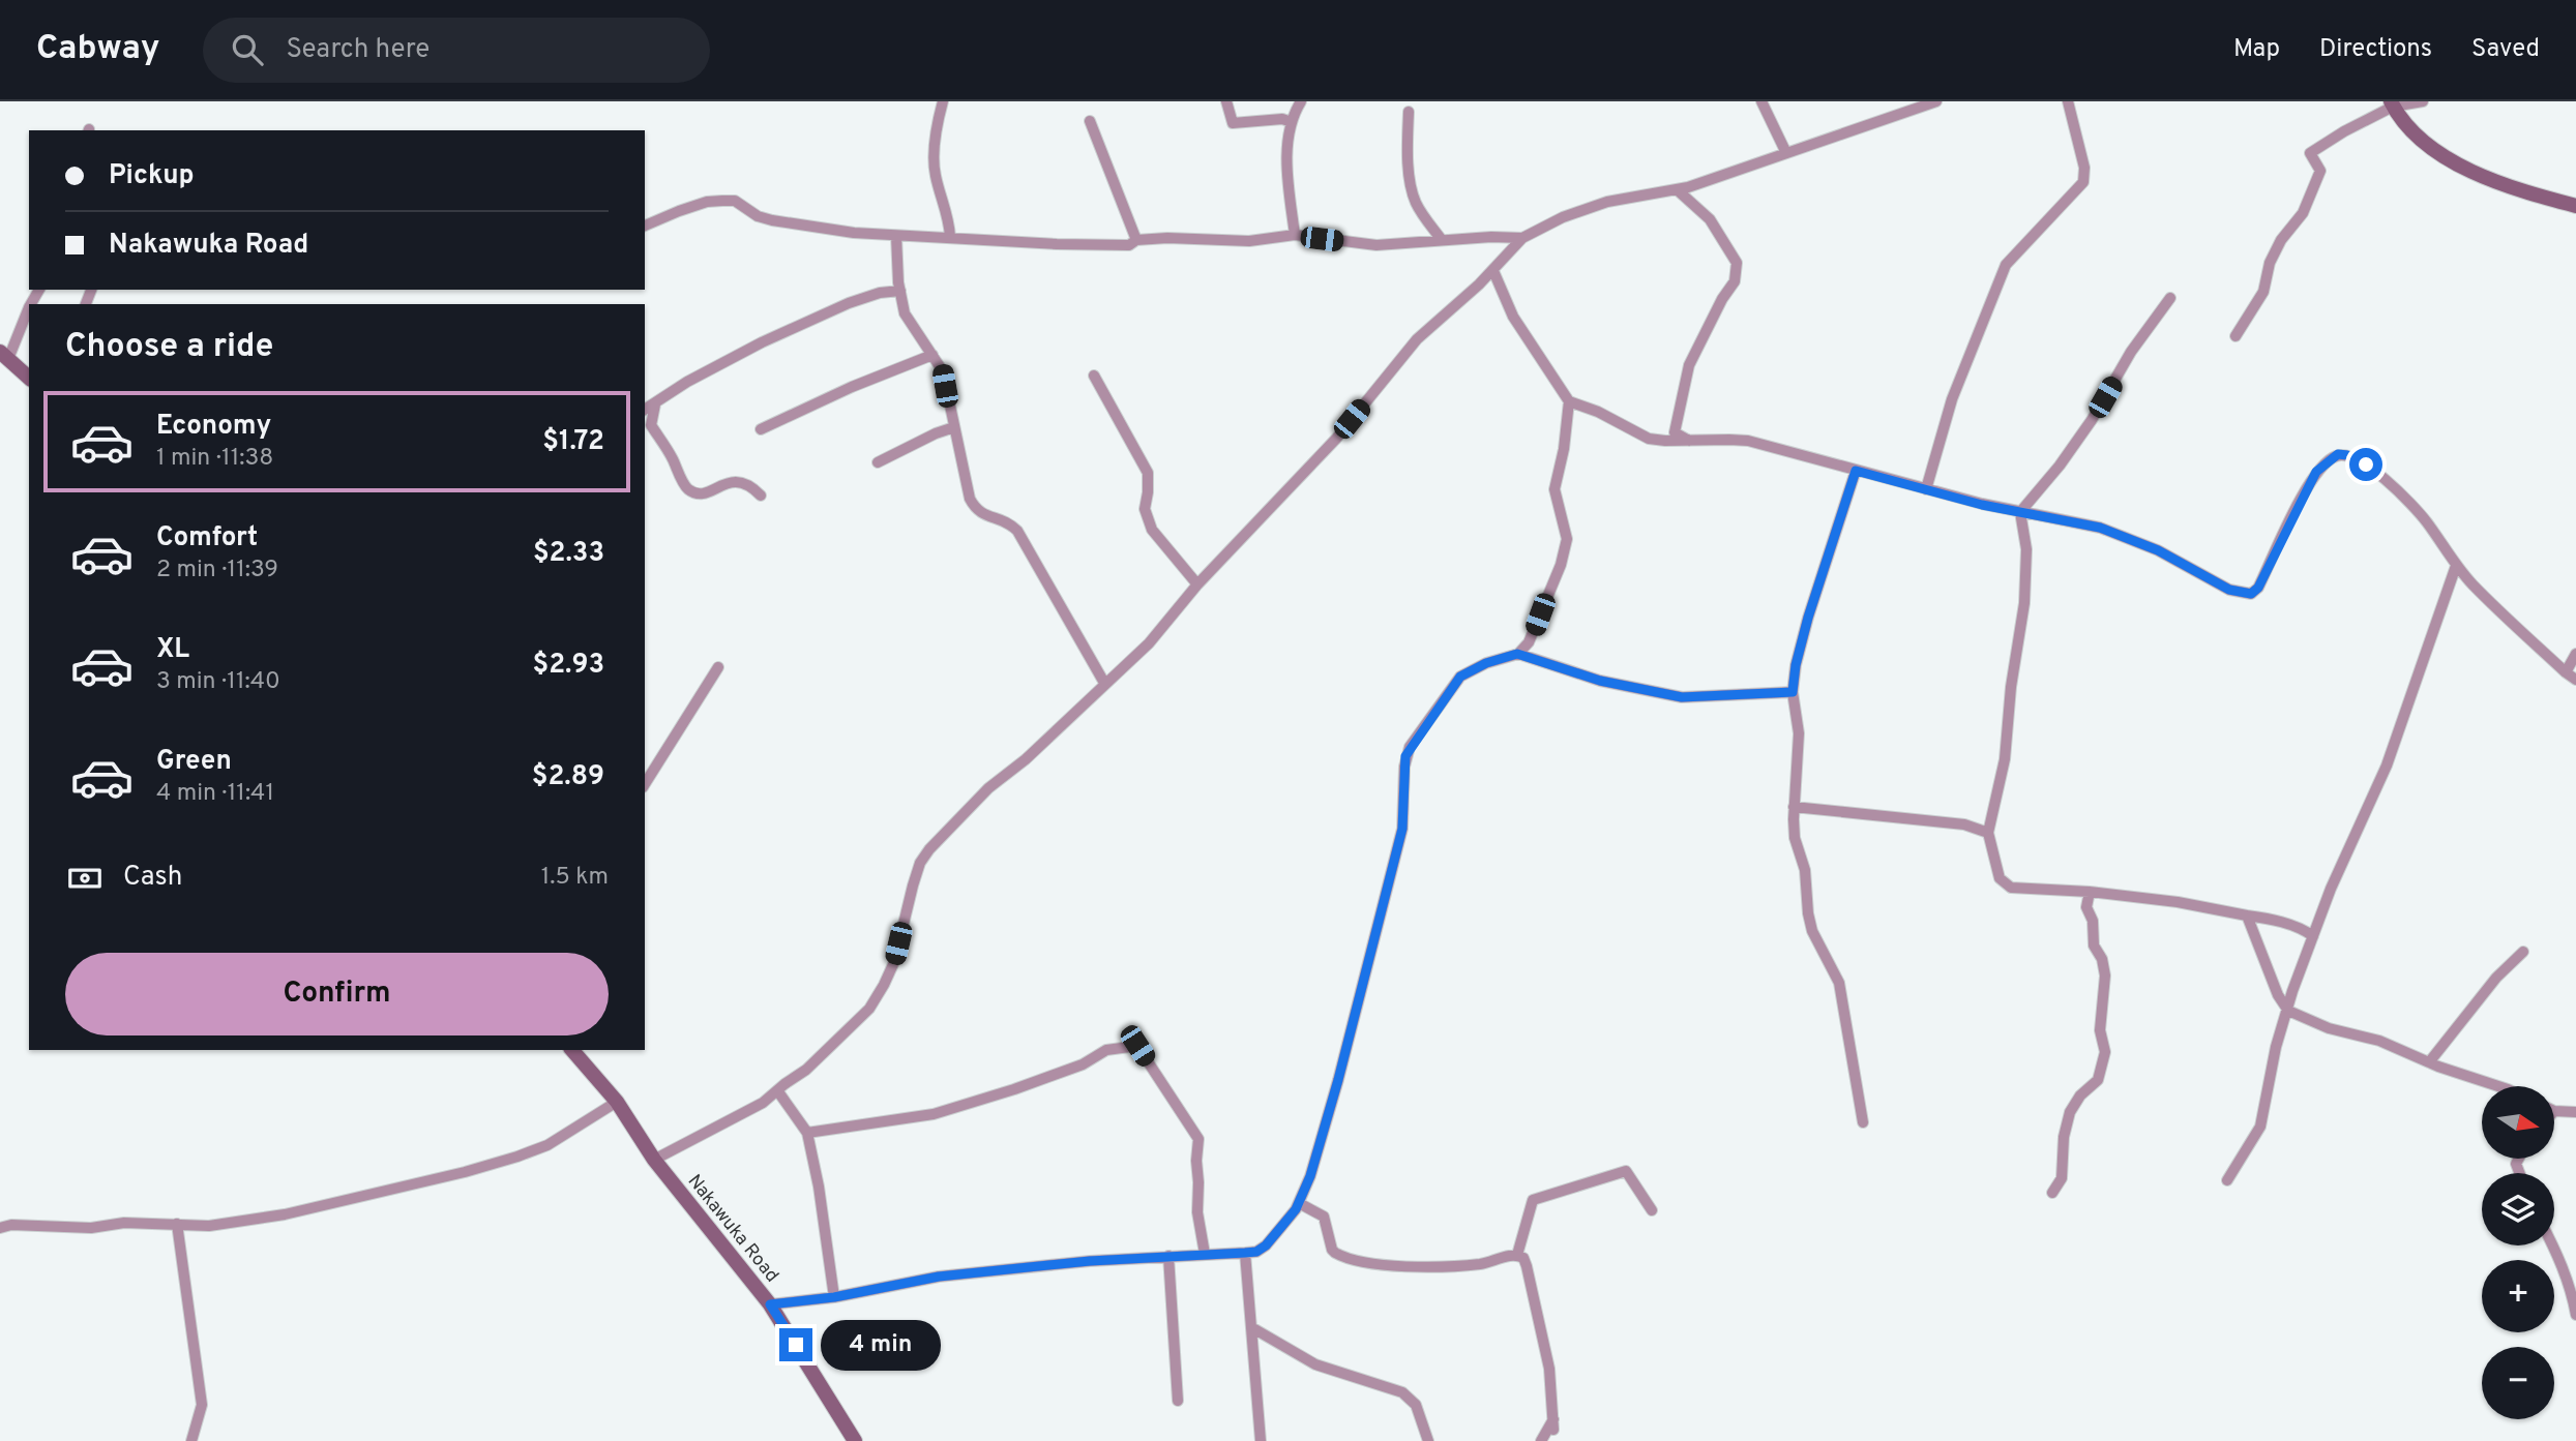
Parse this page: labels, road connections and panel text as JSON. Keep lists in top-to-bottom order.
{
  "streets": {
    "main road": ["Nakawuka Road"]
  },
  "north": "right",
  "page": {
    "header": "Cabway",
    "search": "Search here",
    "nav": ["Map", "Directions", "Saved"],
    "banner": ["Pickup", "Nakawuka Road"],
    "heading": "Choose a ride",
    "list": [
      {
        "name": "Economy",
        "note": "1 min · 11:38",
        "value": "$1.72"
      },
      {
        "name": "Comfort",
        "note": "2 min · 11:39",
        "value": "$2.33"
      },
      {
        "name": "XL",
        "note": "3 min · 11:40",
        "value": "$2.93"
      },
      {
        "name": "Green",
        "note": "4 min · 11:41",
        "value": "$2.89"
      }
    ],
    "pay": ["Cash", "1.5 km"],
    "buttons": "Confirm",
    "map_buttons": ["+", "−"],
    "bubble": "4 min"
  }
}
